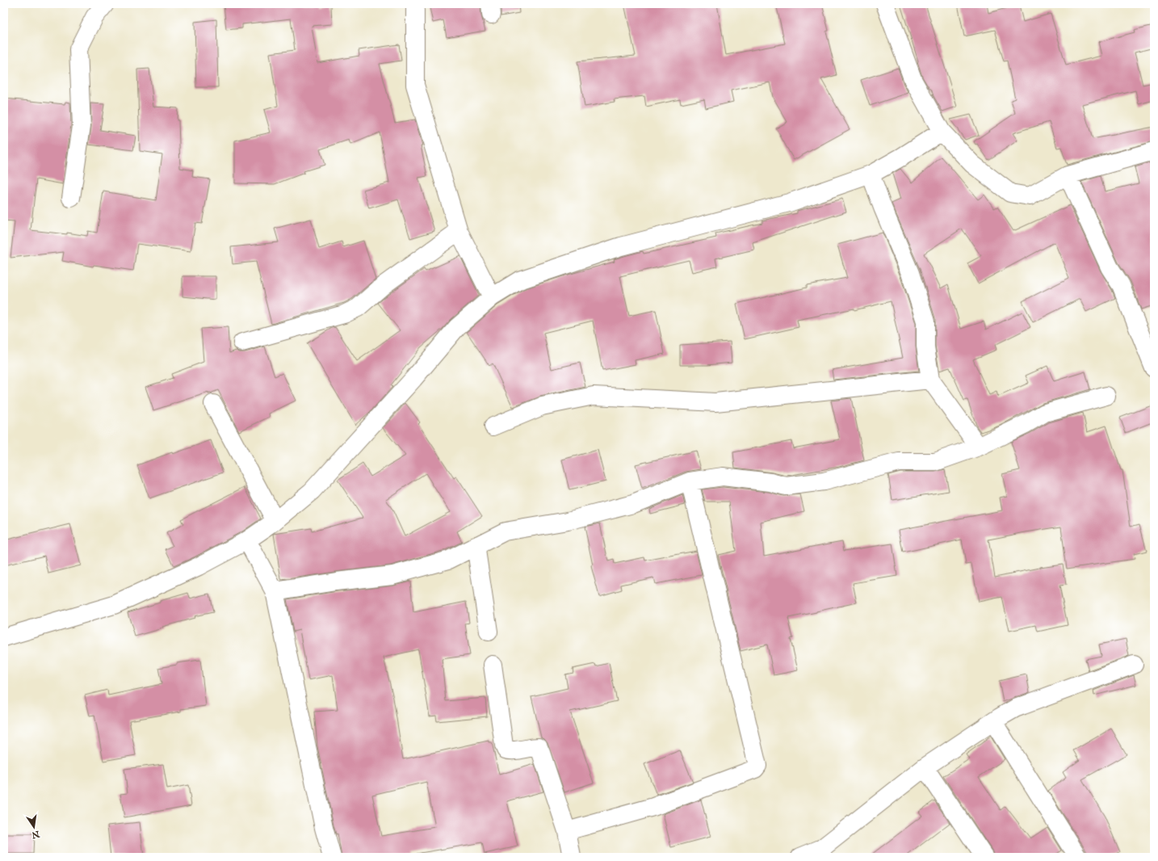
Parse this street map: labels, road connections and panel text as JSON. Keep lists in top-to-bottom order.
{
  "north": "bottom"
}
